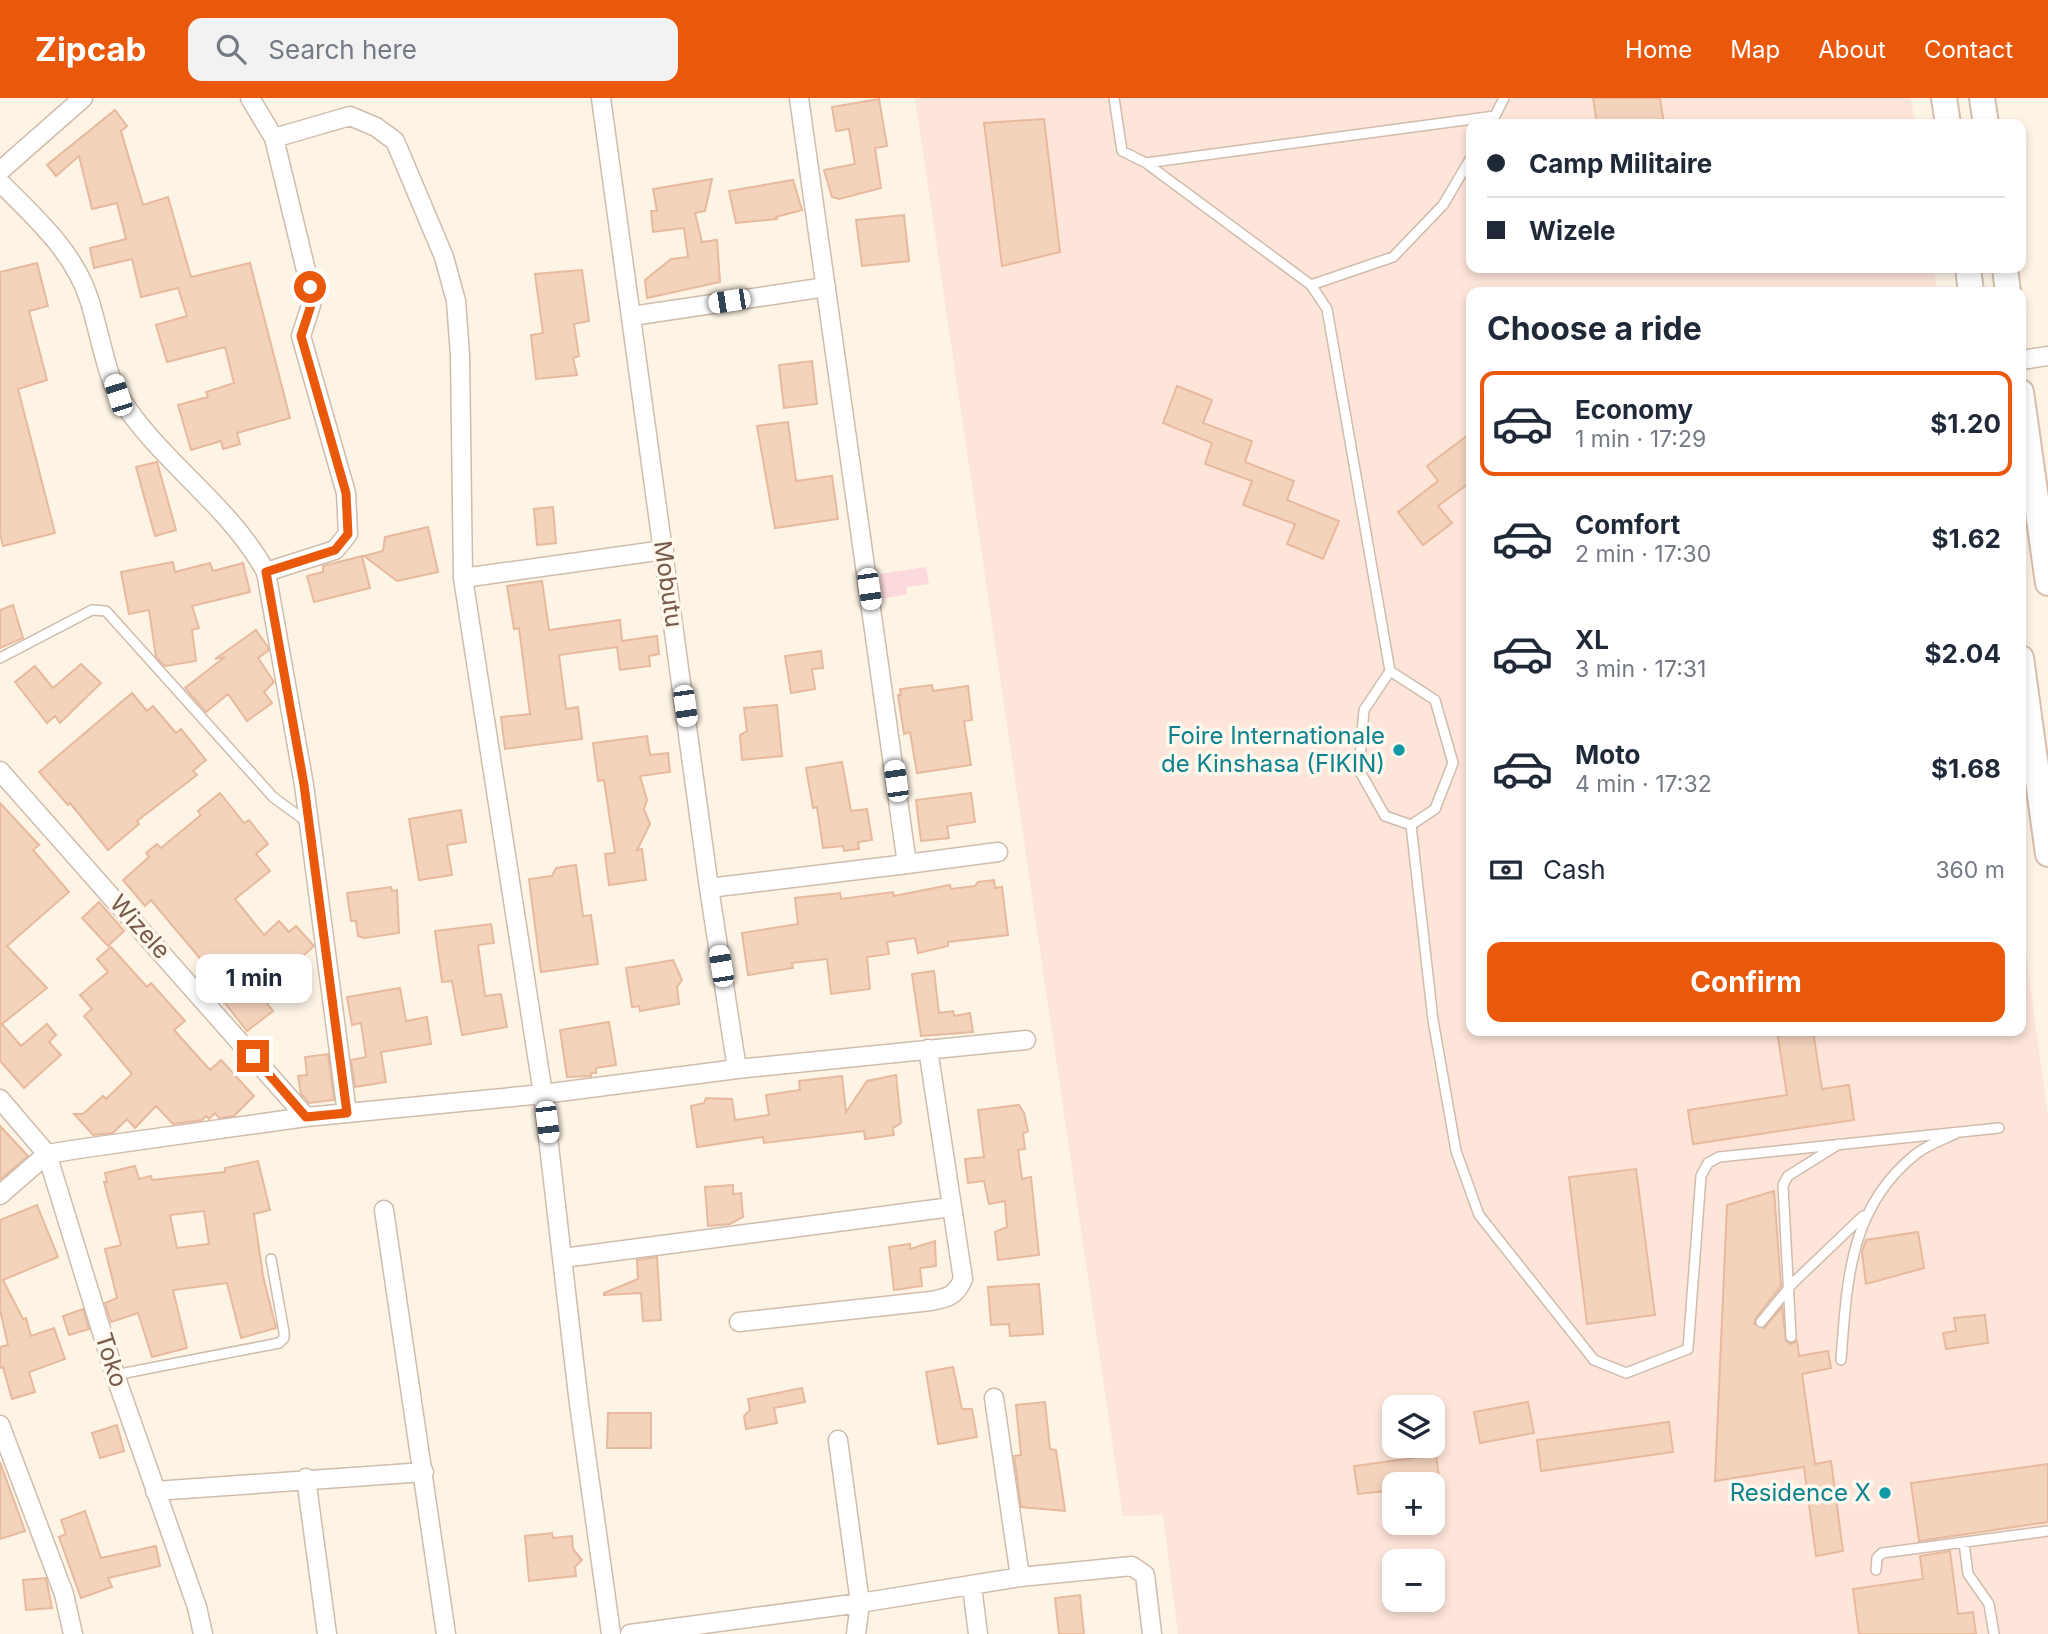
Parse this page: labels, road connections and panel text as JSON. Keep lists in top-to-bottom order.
{
  "streets": {
    "street": ["Mobutu", "Wizele", "Toko"]
  },
  "places": ["Foire Internationale de Kinshasa (FIKIN)", "Residence X"],
  "page": {
    "header": "Zipcab",
    "search": "Search here",
    "nav": [
      "Home",
      "Map",
      "About",
      "Contact"
    ],
    "banner": ["Camp Militaire", "Wizele"],
    "heading": "Choose a ride",
    "list": [
      {
        "name": "Economy",
        "note": "1 min · 17:29",
        "value": "$1.20"
      },
      {
        "name": "Comfort",
        "note": "2 min · 17:30",
        "value": "$1.62"
      },
      {
        "name": "XL",
        "note": "3 min · 17:31",
        "value": "$2.04"
      },
      {
        "name": "Moto",
        "note": "4 min · 17:32",
        "value": "$1.68"
      }
    ],
    "pay": ["Cash", "360 m"],
    "buttons": "Confirm",
    "bubble": "1 min",
    "map_buttons": ["+", "−"]
  }
}
